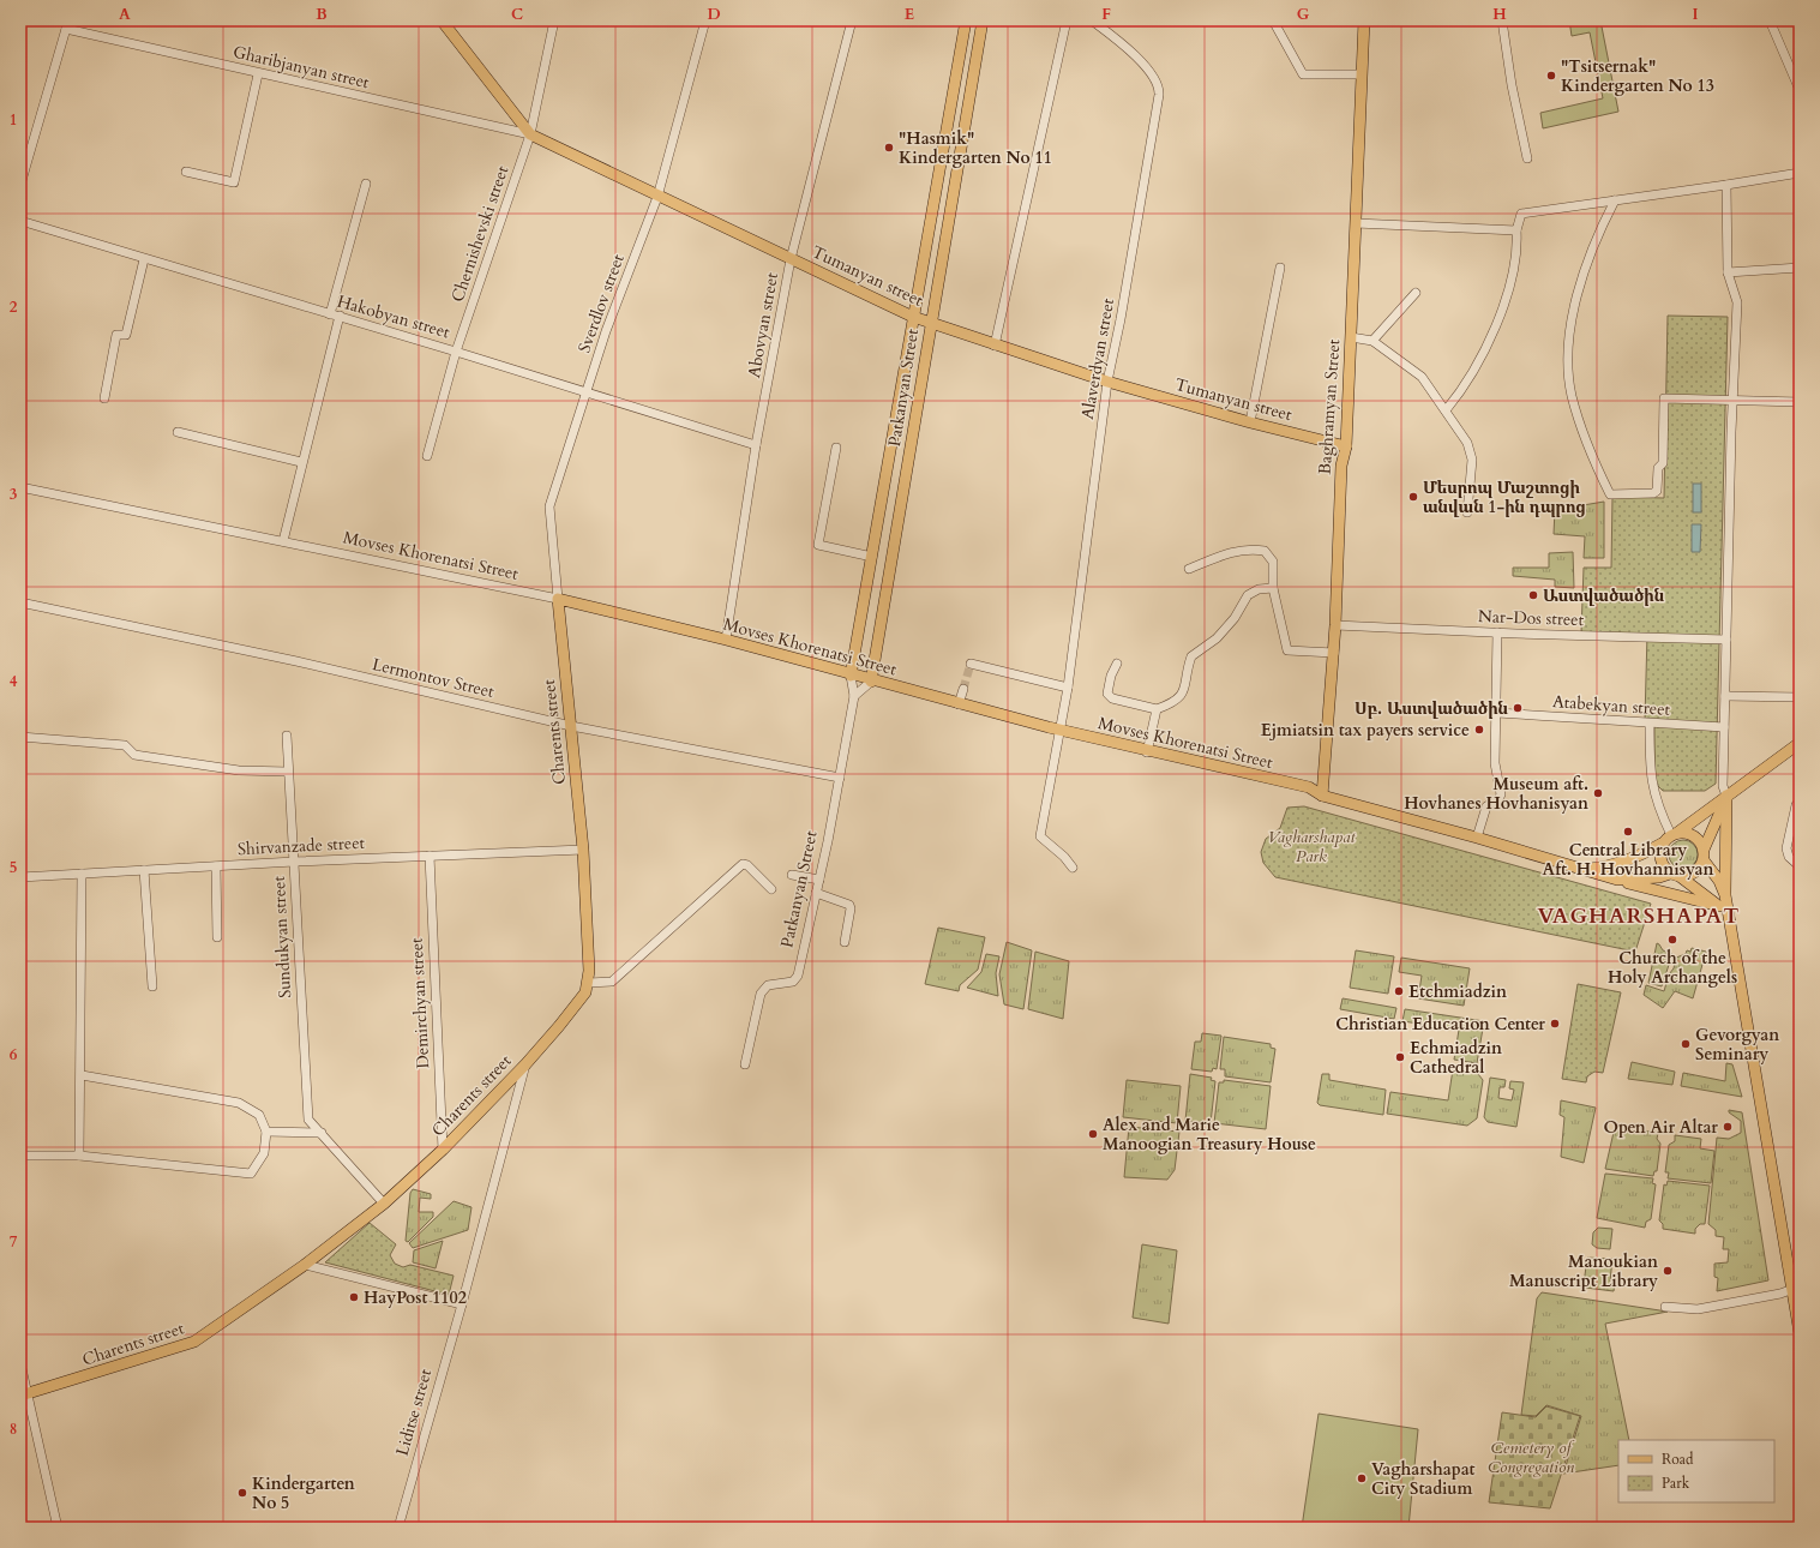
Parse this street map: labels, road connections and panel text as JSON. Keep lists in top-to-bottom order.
{
  "streets": {
    "main road": [
      "Tumanyan street",
      "Patkanyan Street",
      "Baghramyan Street",
      "Movses Khorenatsi Street",
      "Charents street"
    ],
    "street": [
      "Gharibjanyan street",
      "Chernishevski street",
      "Sverdlov street",
      "Hakobyan street",
      "Abovyan street",
      "Alaverdyan street",
      "Nar-Dos street",
      "Lermontov Street",
      "Atabekyan street",
      "Shirvanzade street",
      "Sundukyan street",
      "Demirchyan street",
      "Liditse street"
    ]
  },
  "crossings": [
    ["Gharibjanyan street", "Chernishevski street"],
    ["Gharibjanyan street", "Tumanyan street"],
    ["Chernishevski street", "Tumanyan street"],
    ["Chernishevski street", "Hakobyan street"],
    ["Tumanyan street", "Sverdlov street"],
    ["Tumanyan street", "Abovyan street"],
    ["Tumanyan street", "Alaverdyan street"],
    ["Tumanyan street", "Patkanyan Street"],
    ["Tumanyan street", "Baghramyan Street"],
    ["Sverdlov street", "Hakobyan street"],
    ["Sverdlov street", "Movses Khorenatsi Street"],
    ["Sverdlov street", "Charents street"],
    ["Hakobyan street", "Abovyan street"],
    ["Abovyan street", "Movses Khorenatsi Street"],
    ["Alaverdyan street", "Movses Khorenatsi Street"],
    ["Patkanyan Street", "Movses Khorenatsi Street"],
    ["Patkanyan Street", "Lermontov Street"],
    ["Baghramyan Street", "Movses Khorenatsi Street"],
    ["Baghramyan Street", "Nar-Dos street"],
    ["Movses Khorenatsi Street", "Charents street"],
    ["Lermontov Street", "Charents street"],
    ["Charents street", "Shirvanzade street"],
    ["Charents street", "Sundukyan street"],
    ["Charents street", "Demirchyan street"],
    ["Charents street", "Liditse street"],
    ["Shirvanzade street", "Sundukyan street"],
    ["Shirvanzade street", "Demirchyan street"]
  ],
  "districts": ["VAGHARSHAPAT"],
  "parks": ["Vagharshapat Park", "Cemetery of Congregation"],
  "places": [
    "\"Tsitsernak\" Kindergarten No 13",
    "\"Hasmik\" Kindergarten No 11",
    "Մեսրոպ Մաշտոցի անվան 1-ին դպրոց",
    "Աստվածածին",
    "Սբ. Աստվածածին",
    "Ejmiatsin tax payers service",
    "Museum aft. Hovhanes Hovhanisyan",
    "Central Library Aft. H. Hovhannisyan",
    "Church of the Holy Archangels",
    "Etchmiadzin",
    "Christian Education Center",
    "Gevorgyan Seminary",
    "Echmiadzin Cathedral",
    "Open Air Altar",
    "Alex and Marie Manoogian Treasury House",
    "Manoukian Manuscript Library",
    "HayPost 1102",
    "Vagharshapat City Stadium",
    "Kindergarten No 5"
  ],
  "legend": ["Road", "Park"],
  "grid": {
    "columns": [
      "A",
      "B",
      "C",
      "D",
      "E",
      "F",
      "G",
      "H",
      "I"
    ],
    "rows": [
      "1",
      "2",
      "3",
      "4",
      "5",
      "6",
      "7",
      "8"
    ]
  }
}
